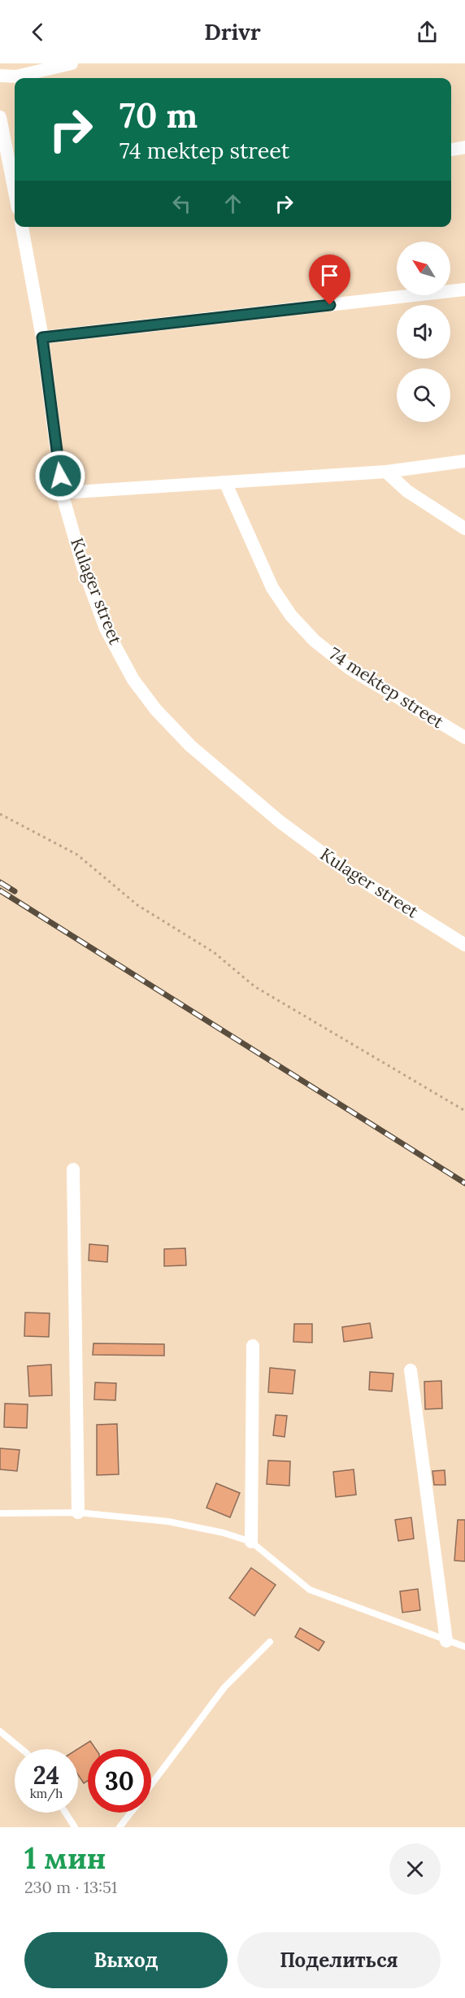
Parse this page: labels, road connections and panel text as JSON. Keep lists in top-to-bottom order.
{
  "streets": {
    "street": ["Kulager street", "74 mektep street"]
  },
  "north": "top left",
  "page": {
    "header": "Drivr",
    "turn": ["70 m", "74 mektep street"],
    "speed": "24 km/h",
    "limit": "30",
    "heading": ["1 мин", "230 m · 13:51"],
    "buttons": ["Выход", "Поделиться"]
  }
}
